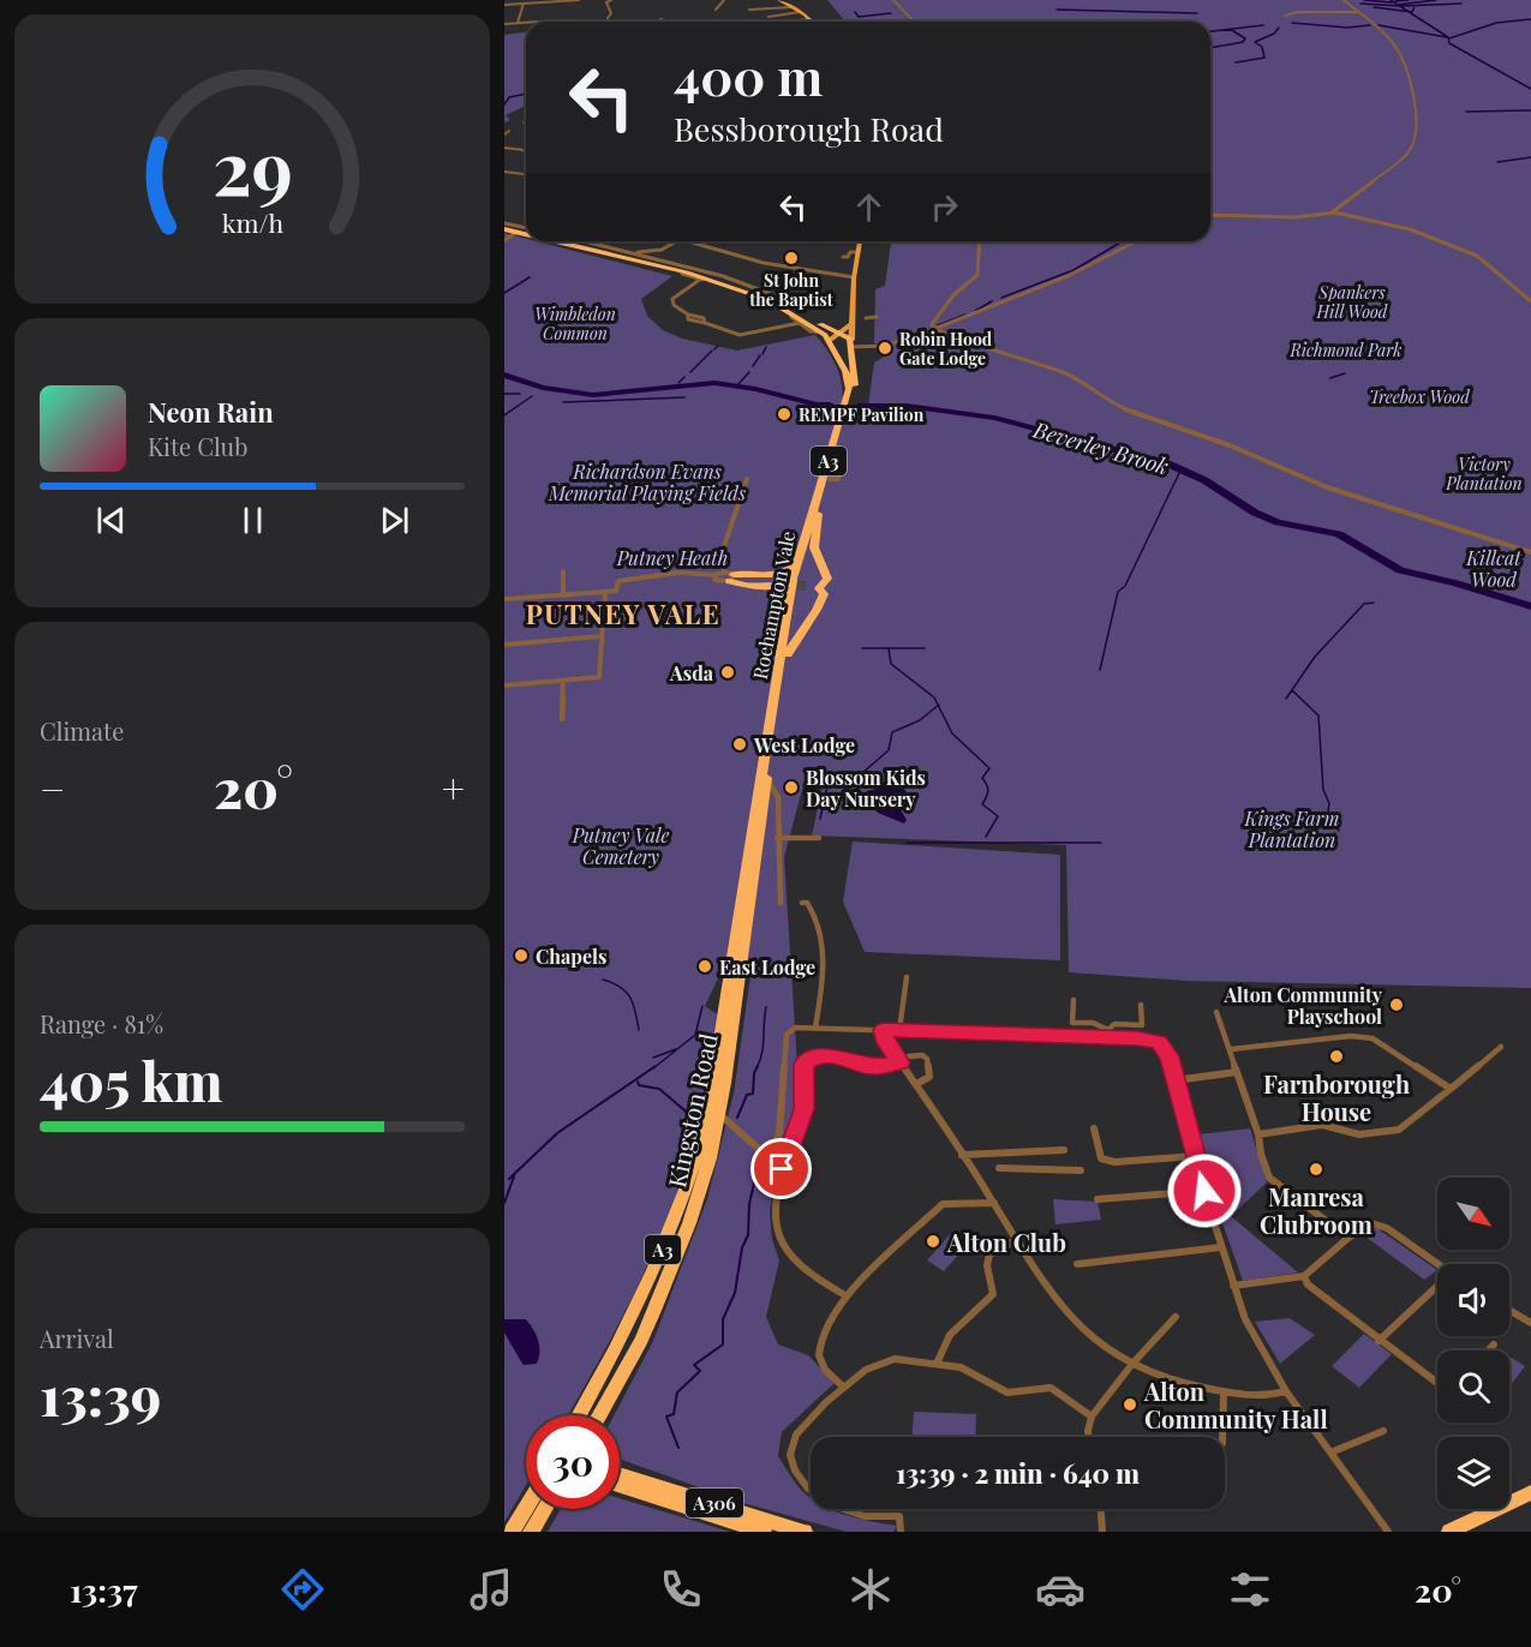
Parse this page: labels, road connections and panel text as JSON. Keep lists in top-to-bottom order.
{
  "streets": {
    "highway": [
      "A3",
      "Roehampton Vale",
      "Kingston Road",
      "A306"
    ]
  },
  "crossings": [
    ["A3", "Roehampton Vale"],
    ["Roehampton Vale", "Kingston Road"]
  ],
  "districts": ["PUTNEY VALE"],
  "water": ["Beverley Brook"],
  "parks": [
    "Spankers Hill Wood",
    "Wimbledon Common",
    "Richmond Park",
    "Treebox Wood",
    "Victory Plantation",
    "Richardson Evans Memorial Playing Fields",
    "Putney Heath",
    "Killcat Wood",
    "Kings Farm Plantation",
    "Putney Vale Cemetery"
  ],
  "places": [
    "St John the Baptist",
    "Robin Hood Gate Lodge",
    "REMPF Pavilion",
    "Asda",
    "West Lodge",
    "Blossom Kids Day Nursery",
    "Chapels",
    "East Lodge",
    "Alton Community Playschool",
    "Farnborough House",
    "Manresa Clubroom",
    "Alton Club",
    "Alton Community Hall"
  ],
  "north": "bottom right",
  "page": {
    "turn": ["400 m", "Bessborough Road"],
    "song": ["Neon Rain", "Kite Club"],
    "tile": [
      "Climate",
      ["Range · 81%", "405 km"],
      ["Arrival", "13:39"]
    ],
    "heat": ["−", "20°", "+"],
    "limit": "30",
    "trip": "13:39 · 2 min · 640 m",
    "tabs": ["13:37", "20°"],
    "gauge": ["29", "km/h"]
  }
}
